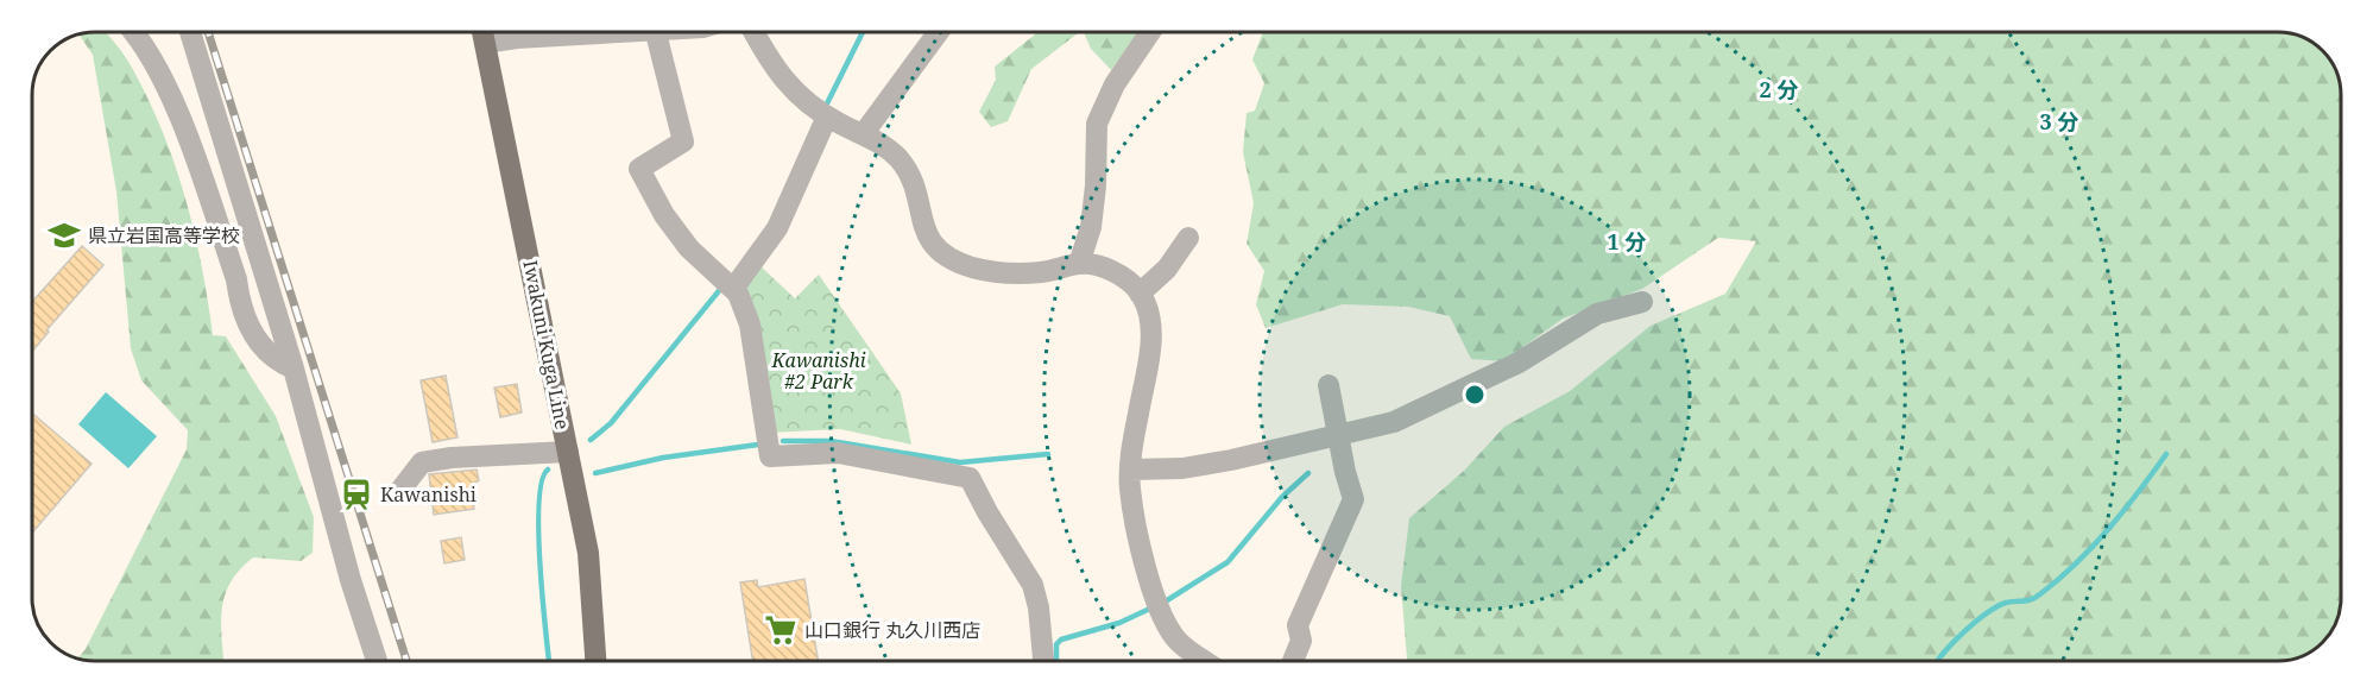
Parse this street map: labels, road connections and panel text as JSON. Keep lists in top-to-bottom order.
{
  "streets": {
    "main road": ["Iwakuni Kuga Line"]
  },
  "parks": ["Kawanishi #2 Park"],
  "places": {
    "school or university": ["県立岩国高等学校"],
    "station": ["Kawanishi"],
    "supermarket": ["山口銀行 丸久川西店"]
  },
  "rings": ["2 分", "3 分", "1 分"]
}
